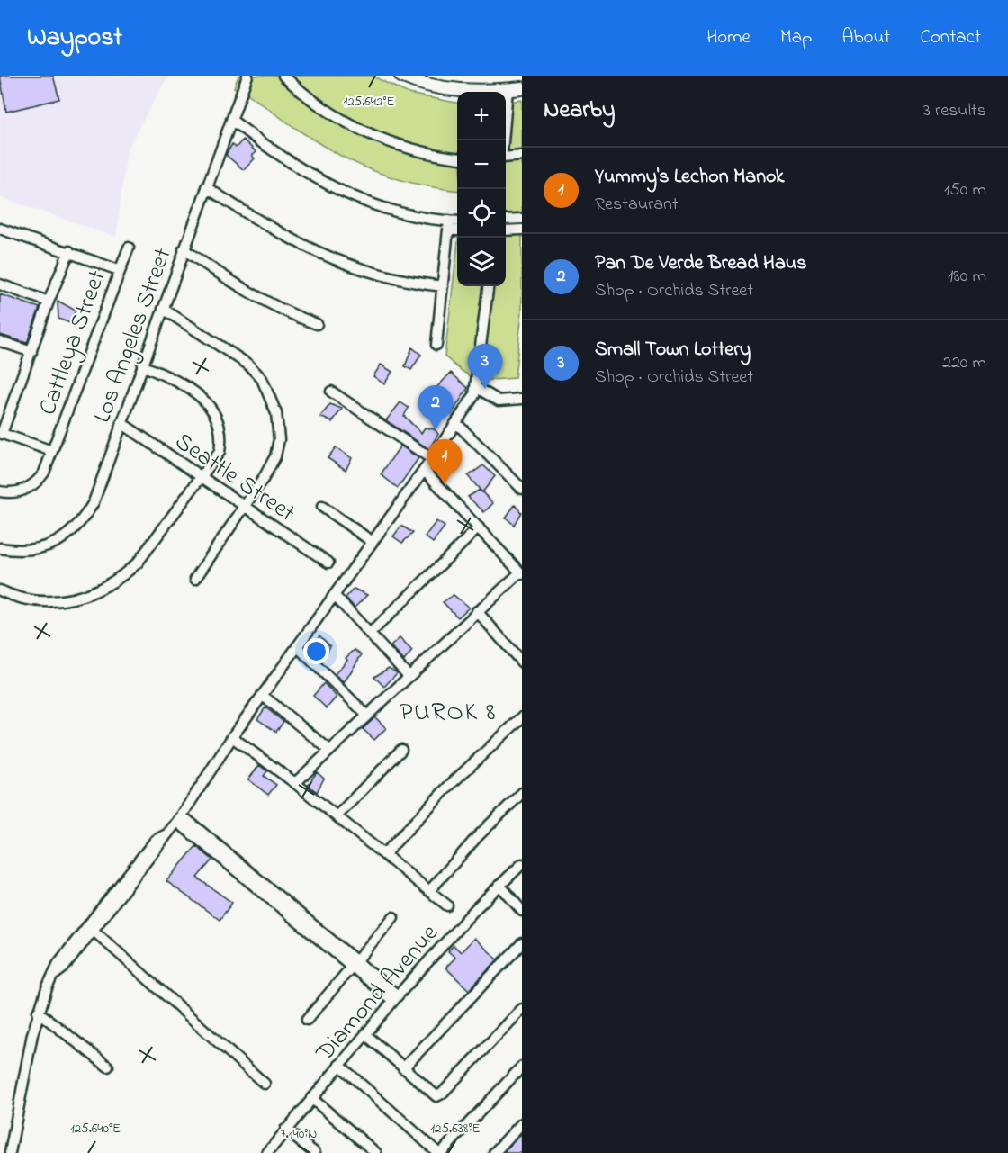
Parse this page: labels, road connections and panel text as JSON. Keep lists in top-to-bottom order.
{
  "streets": {
    "street": [
      "Los Angeles Street",
      "Cattleya Street",
      "Seattle Street",
      "Diamond Avenue"
    ]
  },
  "crossings": [
    ["Los Angeles Street", "Seattle Street"]
  ],
  "districts": ["PUROK 8"],
  "page": {
    "header": "Waypost",
    "nav": [
      "Home",
      "Map",
      "About",
      "Contact"
    ],
    "heading": ["Nearby", "3 results"],
    "map_buttons": ["+", "−"],
    "list": [
      {
        "mark": "1",
        "name": "Yummy's Lechon Manok",
        "note": "Restaurant",
        "value": "150 m"
      },
      {
        "mark": "2",
        "name": "Pan De Verde Bread Haus",
        "note": "Shop · Orchids Street",
        "value": "180 m"
      },
      {
        "mark": "3",
        "name": "Small Town Lottery",
        "note": "Shop · Orchids Street",
        "value": "220 m"
      }
    ],
    "pins": ["3", "2", "1"]
  },
  "coordinates": [
    "125.642°E",
    "125.640°E",
    "125.638°E",
    "7.140°N"
  ]
}
